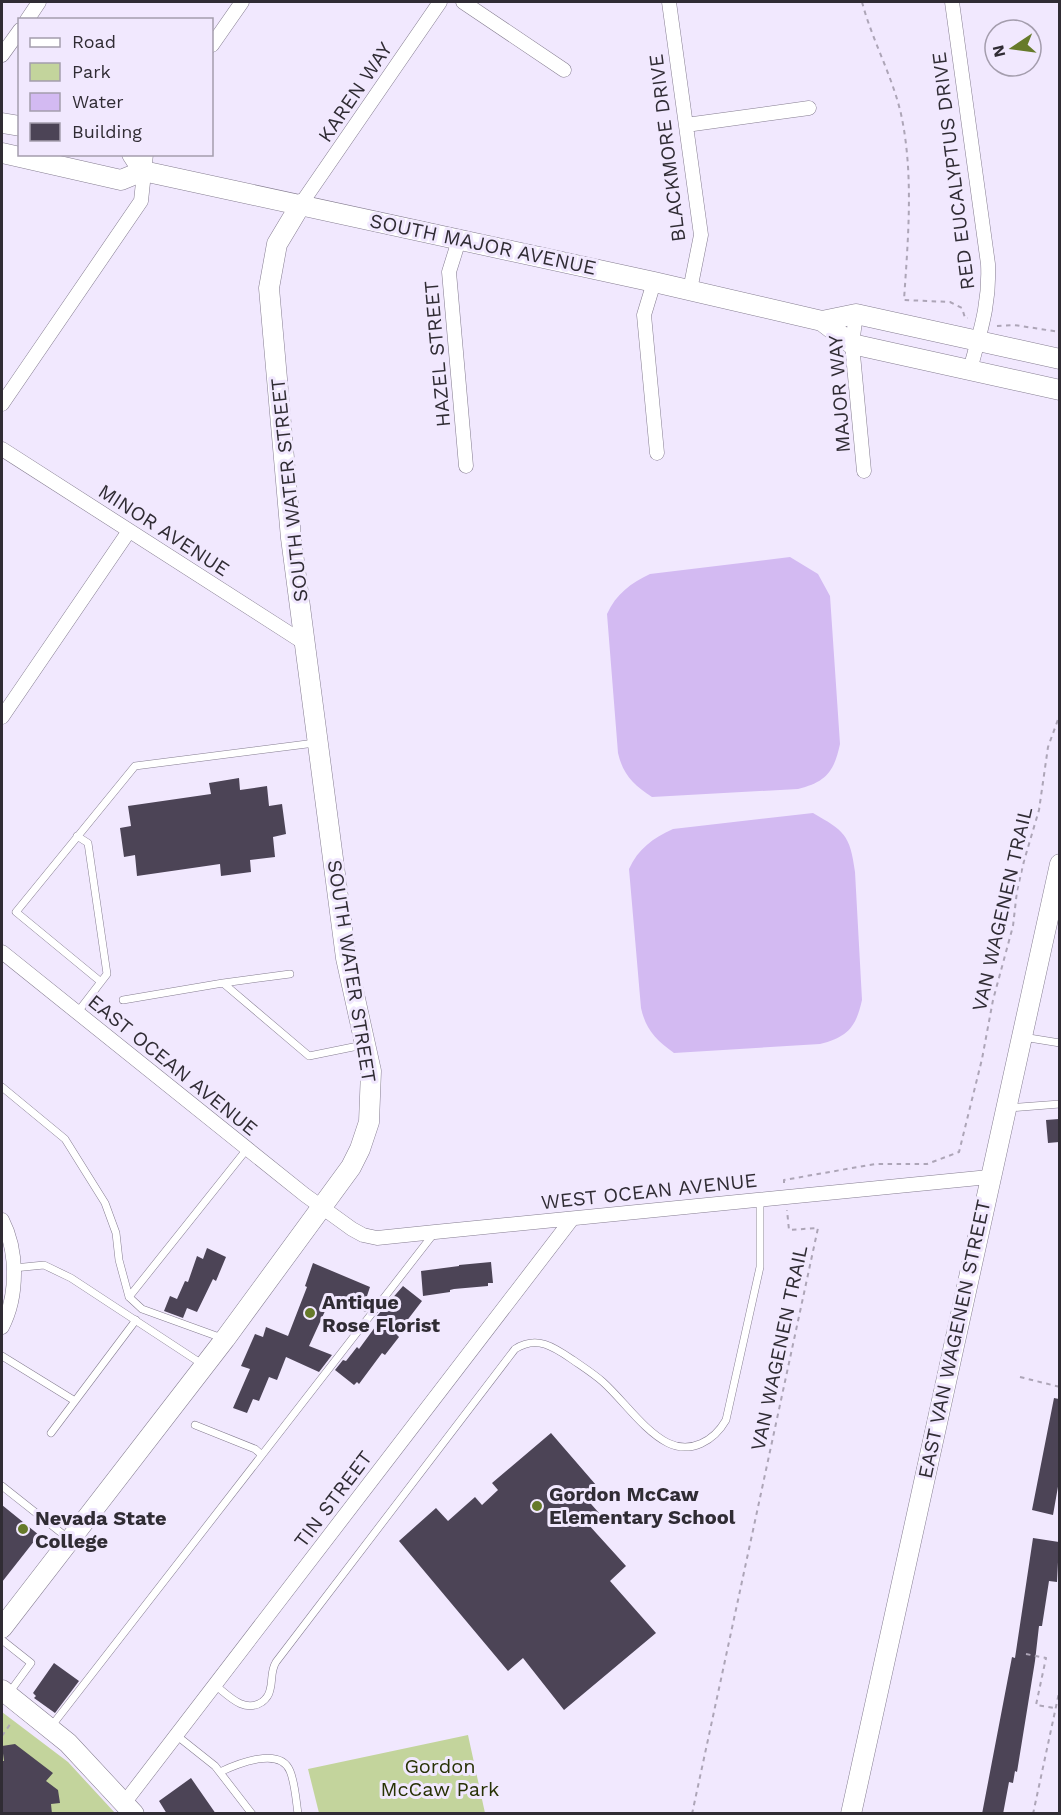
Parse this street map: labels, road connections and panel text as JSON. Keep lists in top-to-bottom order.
{
  "streets": {
    "main road": ["SOUTH MAJOR AVENUE", "SOUTH WATER STREET", "EAST VAN WAGENEN STREET"],
    "street": [
      "KAREN WAY",
      "BLACKMORE DRIVE",
      "RED EUCALYPTUS DRIVE",
      "HAZEL STREET",
      "MAJOR WAY",
      "MINOR AVENUE",
      "EAST OCEAN AVENUE",
      "WEST OCEAN AVENUE",
      "TIN STREET"
    ],
    "path": ["VAN WAGENEN TRAIL"]
  },
  "crossings": [
    ["KAREN WAY", "SOUTH MAJOR AVENUE"],
    ["KAREN WAY", "SOUTH WATER STREET"],
    ["BLACKMORE DRIVE", "SOUTH MAJOR AVENUE"],
    ["RED EUCALYPTUS DRIVE", "SOUTH MAJOR AVENUE"],
    ["SOUTH MAJOR AVENUE", "HAZEL STREET"],
    ["SOUTH MAJOR AVENUE", "MAJOR WAY"],
    ["SOUTH MAJOR AVENUE", "SOUTH WATER STREET"],
    ["SOUTH WATER STREET", "MINOR AVENUE"],
    ["SOUTH WATER STREET", "EAST OCEAN AVENUE"],
    ["SOUTH WATER STREET", "WEST OCEAN AVENUE"],
    ["VAN WAGENEN TRAIL", "WEST OCEAN AVENUE"],
    ["EAST OCEAN AVENUE", "WEST OCEAN AVENUE"],
    ["WEST OCEAN AVENUE", "EAST VAN WAGENEN STREET"],
    ["WEST OCEAN AVENUE", "TIN STREET"]
  ],
  "parks": ["Gordon McCaw Park"],
  "places": ["Antique Rose Florist", "Gordon McCaw Elementary School", "Nevada State College"],
  "legend": [
    "Road",
    "Park",
    "Water",
    "Building"
  ],
  "north": "left"
}
